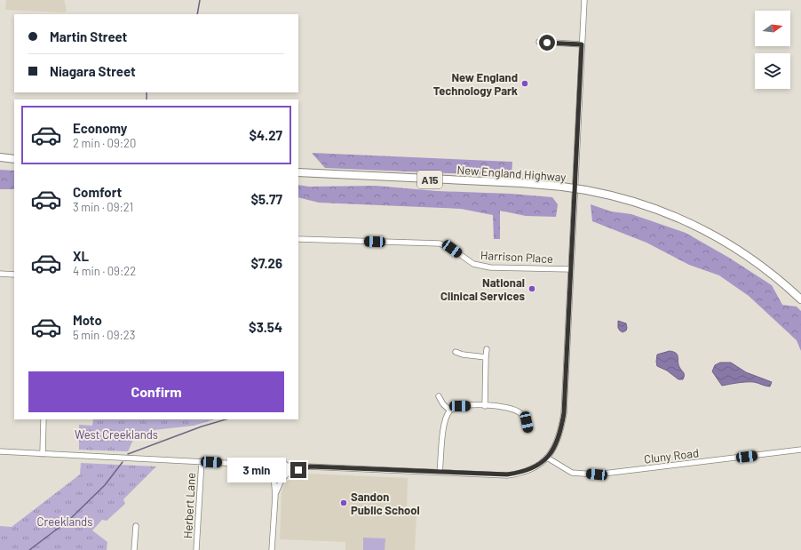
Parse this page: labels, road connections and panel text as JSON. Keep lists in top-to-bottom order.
{
  "streets": {
    "highway": ["New England Highway", "A15"],
    "street": ["Harrison Place", "Cluny Road", "Herbert Lane"]
  },
  "parks": ["West Creeklands", "Creeklands"],
  "places": ["New England Technology Park", "National Clinical Services", "Sandon Public School"],
  "north": "right",
  "page": {
    "banner": ["Martin Street", "Niagara Street"],
    "list": [
      {
        "name": "Economy",
        "note": "2 min · 09:20",
        "value": "$4.27"
      },
      {
        "name": "Comfort",
        "note": "3 min · 09:21",
        "value": "$5.77"
      },
      {
        "name": "XL",
        "note": "4 min · 09:22",
        "value": "$7.26"
      },
      {
        "name": "Moto",
        "note": "5 min · 09:23",
        "value": "$3.54"
      }
    ],
    "buttons": "Confirm",
    "bubble": "3 min"
  }
}
